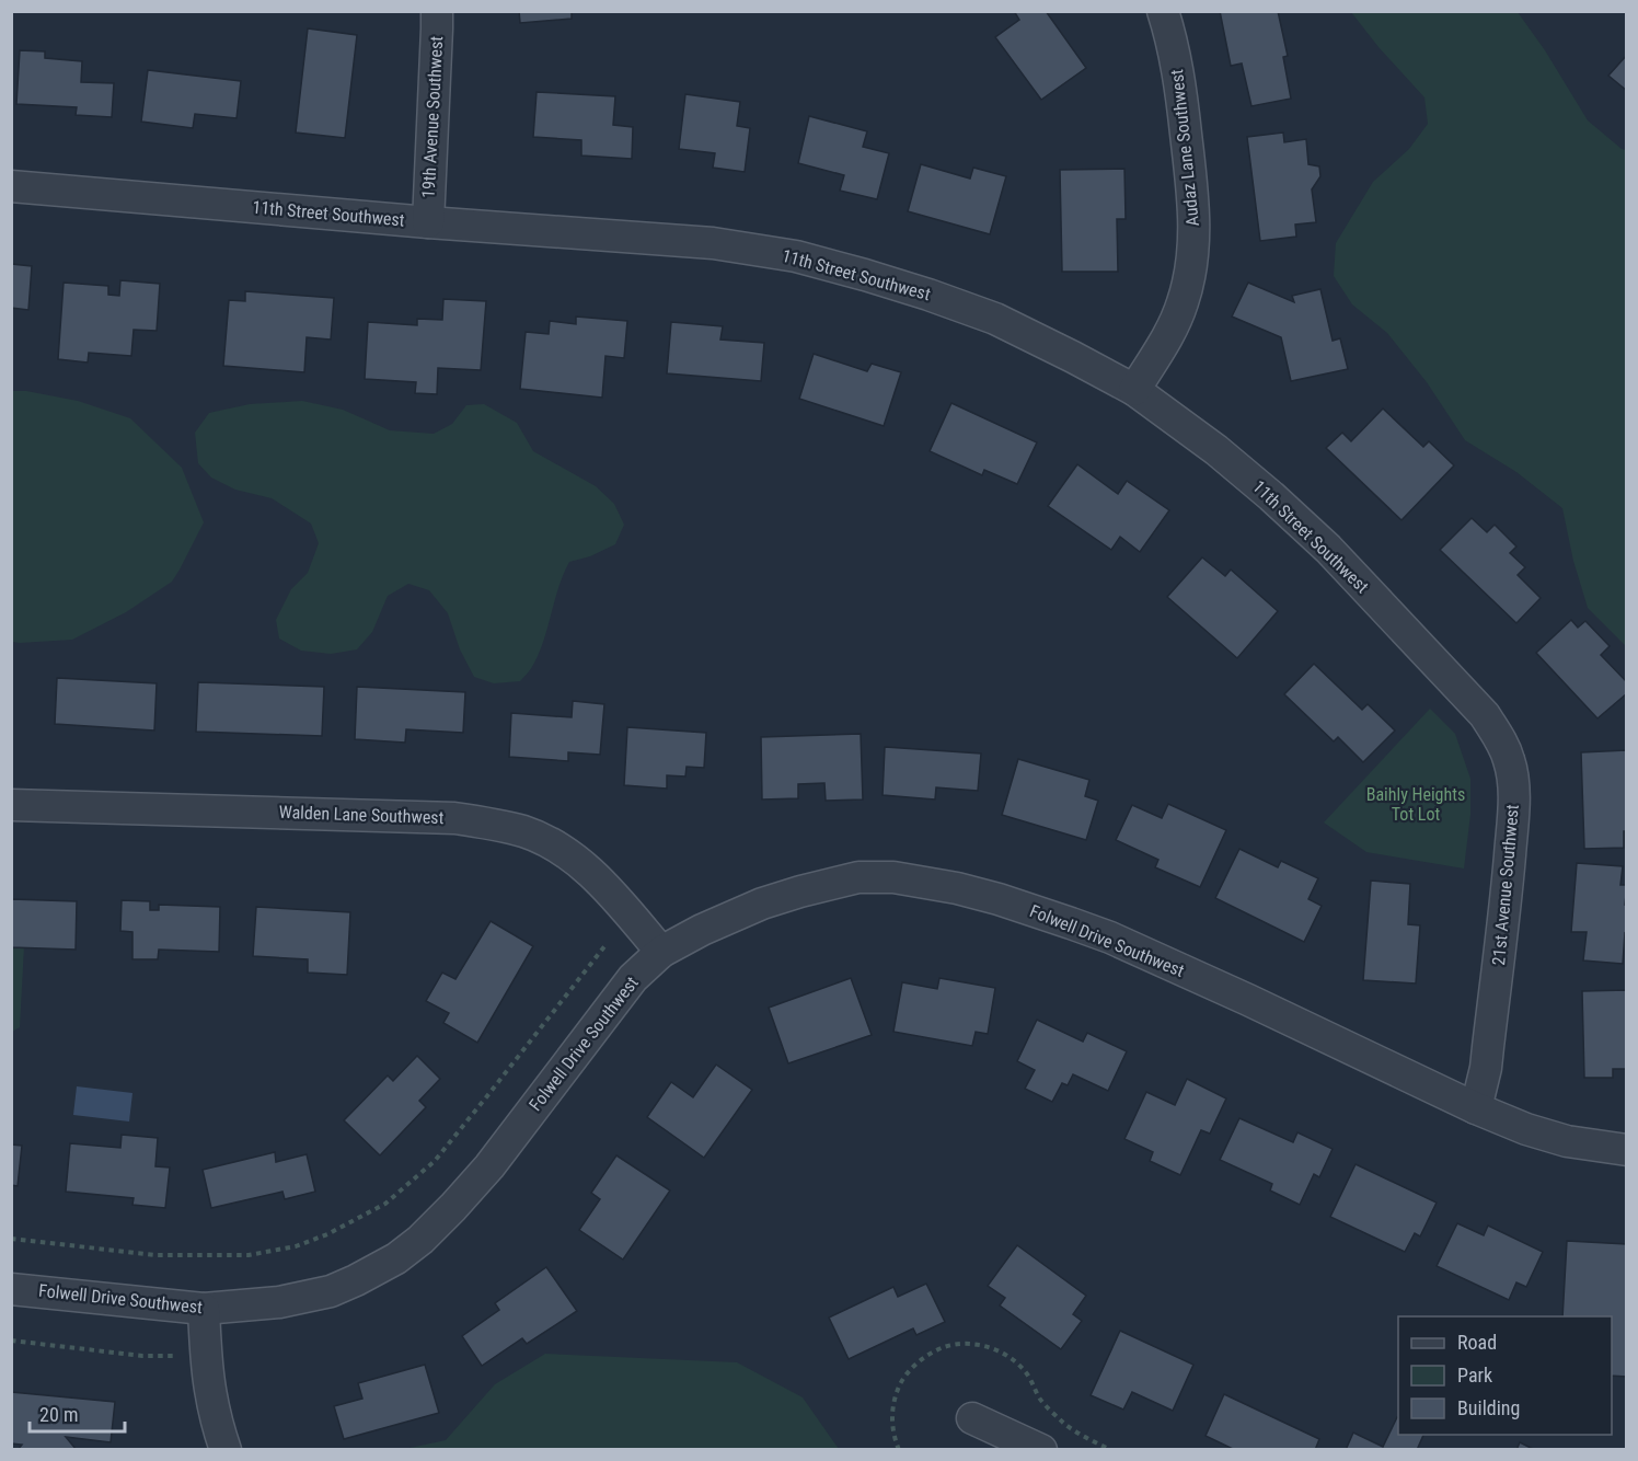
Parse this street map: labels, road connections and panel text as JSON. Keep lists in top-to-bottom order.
{
  "streets": {
    "street": [
      "19th Avenue Southwest",
      "Audaz Lane Southwest",
      "11th Street Southwest",
      "Walden Lane Southwest",
      "21st Avenue Southwest",
      "Folwell Drive Southwest"
    ]
  },
  "crossings": [
    ["19th Avenue Southwest", "11th Street Southwest"],
    ["Audaz Lane Southwest", "11th Street Southwest"],
    ["11th Street Southwest", "21st Avenue Southwest"],
    ["Walden Lane Southwest", "Folwell Drive Southwest"],
    ["21st Avenue Southwest", "Folwell Drive Southwest"]
  ],
  "parks": ["Baihly Heights Tot Lot"],
  "legend": ["Road", "Park", "Building"],
  "scale_bar": "20 m"
}
